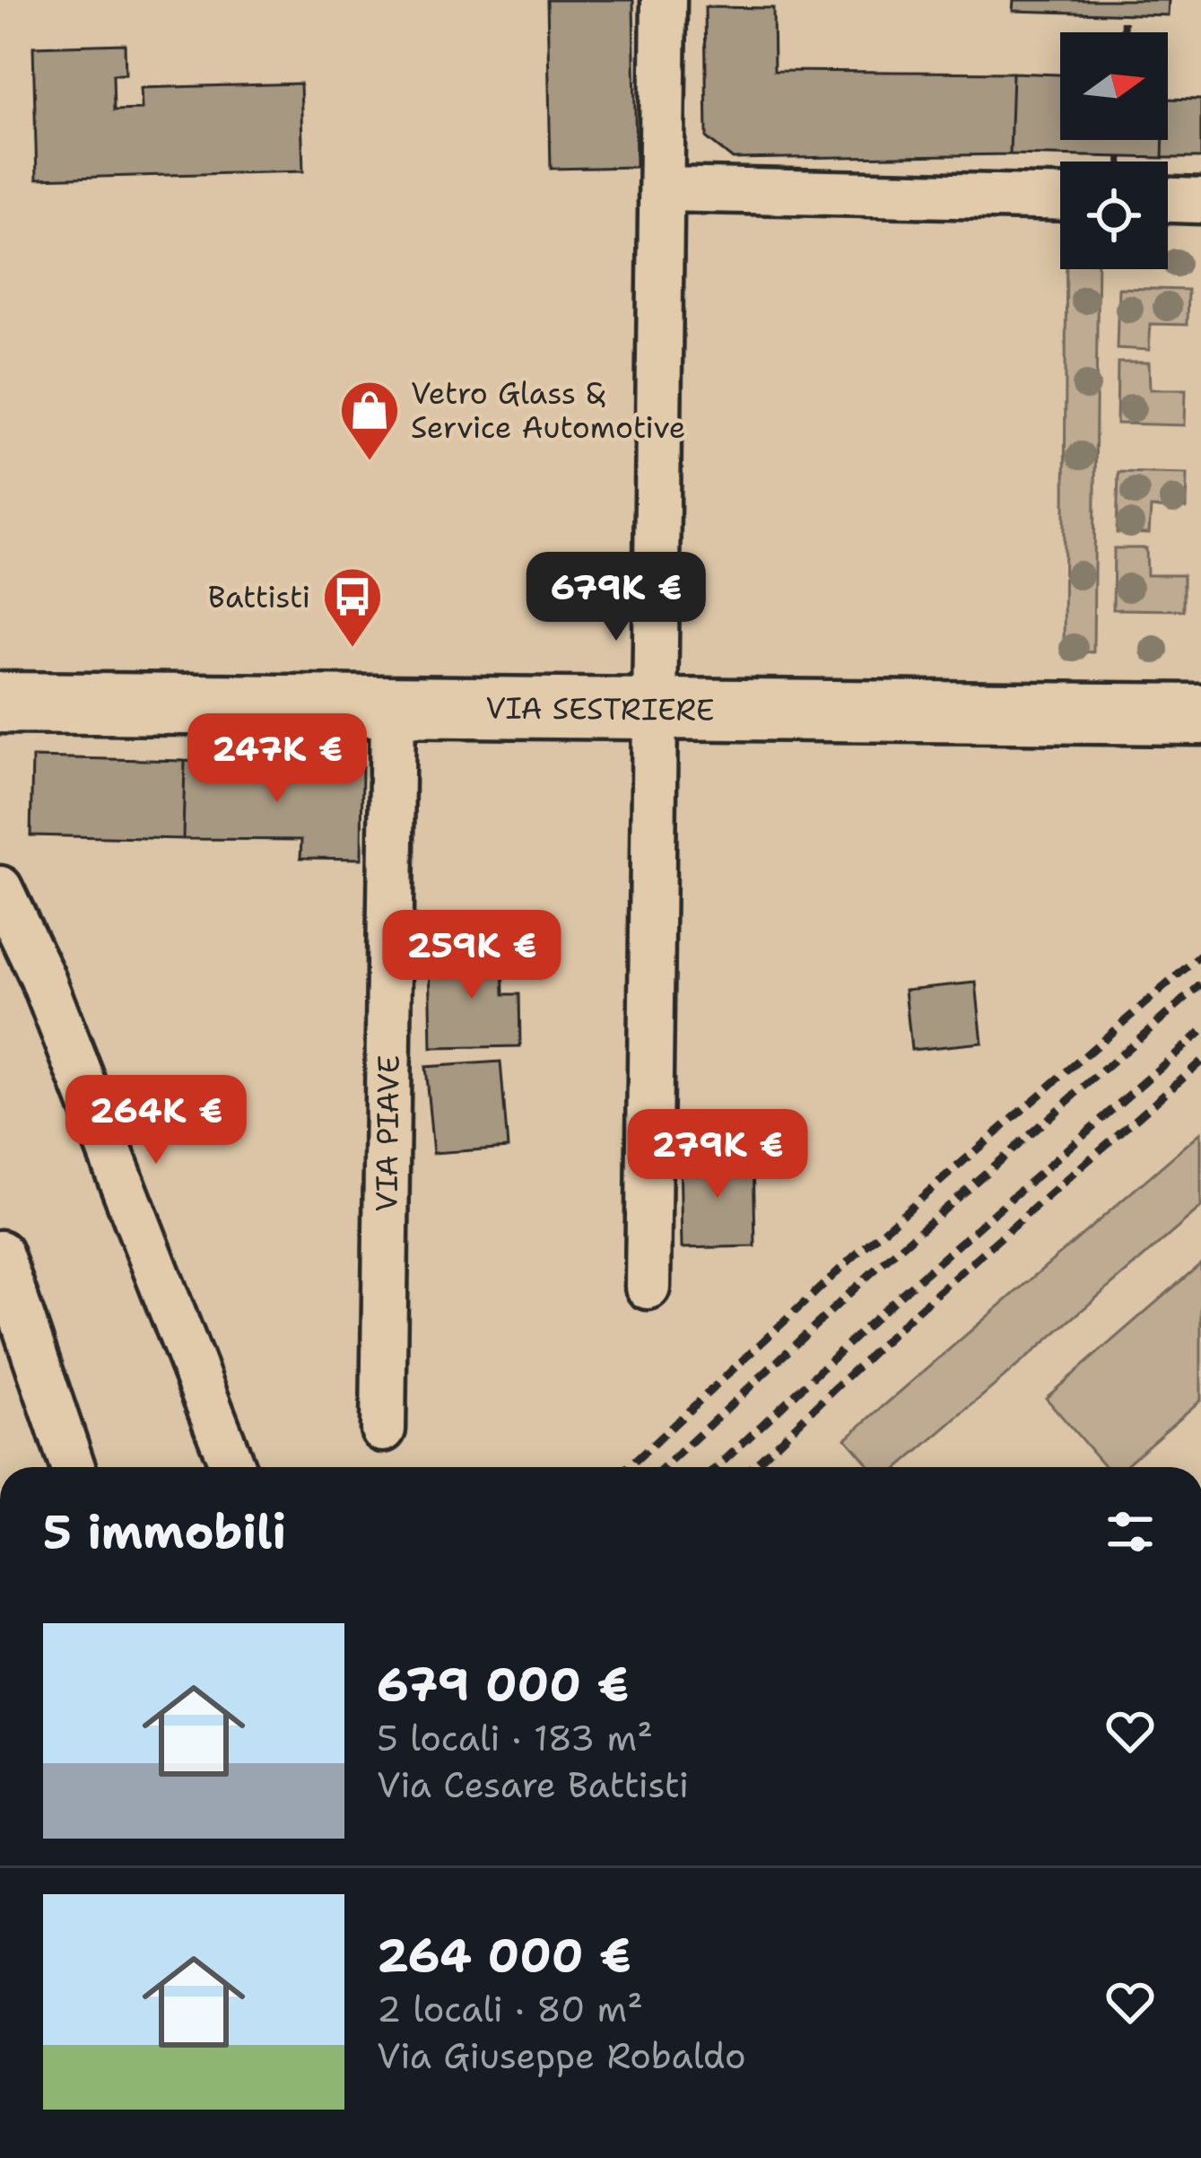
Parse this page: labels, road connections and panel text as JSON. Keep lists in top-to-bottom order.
{
  "streets": {
    "main road": ["VIA SESTRIERE"],
    "street": ["VIA PIAVE"]
  },
  "crossings": [
    ["VIA SESTRIERE", "VIA PIAVE"]
  ],
  "places": {
    "shop": ["Vetro Glass & Service Automotive"],
    "bus stop": ["Battisti"]
  },
  "north": "right",
  "page": {
    "price": [
      "679K €",
      "247K €",
      "259K €",
      "264K €",
      "279K €"
    ],
    "heading": "5 immobili",
    "list": [
      {
        "name": "679 000 €",
        "note": "5 locali · 183 m² · Via Cesare Battisti"
      },
      {
        "name": "264 000 €",
        "note": "2 locali · 80 m² · Via Giuseppe Robaldo"
      }
    ]
  }
}
